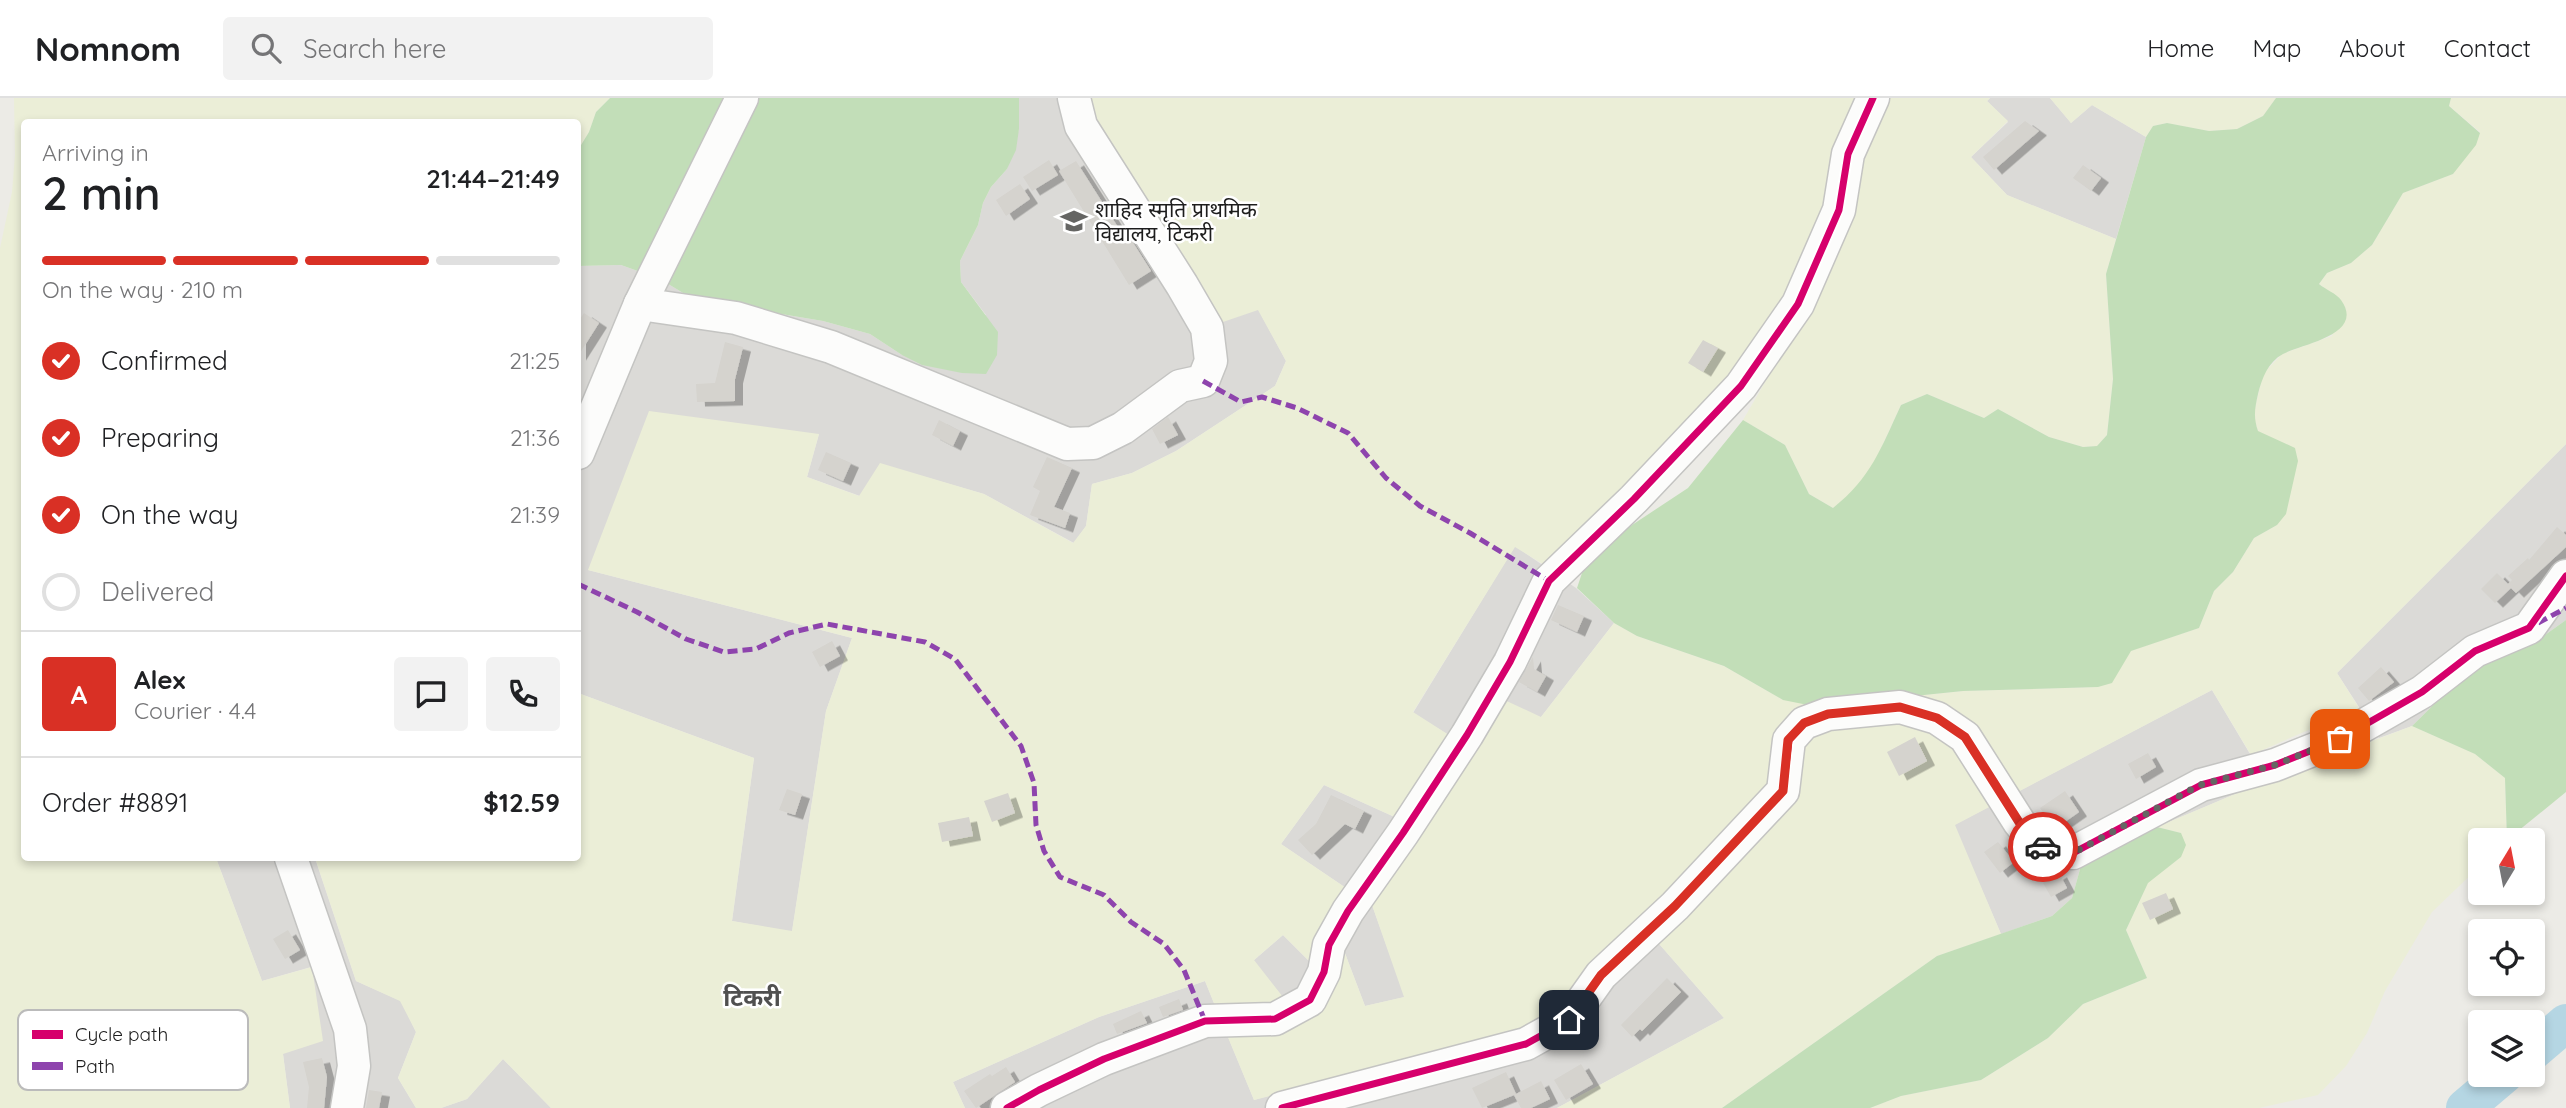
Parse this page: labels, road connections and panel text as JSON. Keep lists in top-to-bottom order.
{
  "districts": ["टिकरी"],
  "places": {
    "school or university": ["शाहिद स्मृति प्राथमिक विद्यालय, टिकरी"]
  },
  "legend": ["Cycle path", "Path"],
  "north": "top",
  "page": {
    "header": "Nomnom",
    "search": "Search here",
    "nav": [
      "Home",
      "Map",
      "About",
      "Contact"
    ],
    "heading": ["2 min", "Arriving in", "21:44–21:49"],
    "panel": [
      "Alex",
      "Courier · 4.4",
      "Order #8891",
      "$12.59"
    ],
    "bar": "On the way · 210 m",
    "list": [
      ["Confirmed", "21:25"],
      ["Preparing", "21:36"],
      ["On the way", "21:39"],
      "Delivered"
    ],
    "round": "A"
  }
}
